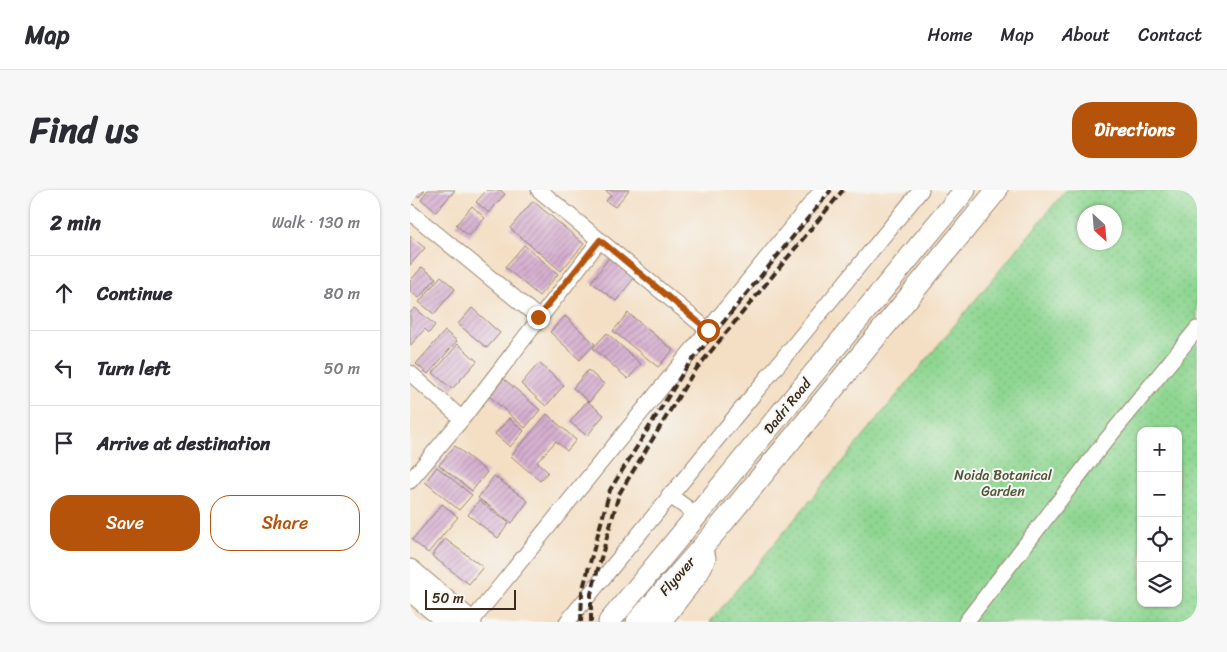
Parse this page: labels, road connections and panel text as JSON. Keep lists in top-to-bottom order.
{
  "streets": {
    "main road": ["Dadri Road"]
  },
  "parks": ["Noida Botanical Garden"],
  "scale_bar": "50 m",
  "north": "bottom right",
  "page": {
    "header": "Map",
    "nav": [
      "Home",
      "Map",
      "About",
      "Contact"
    ],
    "title": "Find us",
    "buttons": [
      "Directions",
      ["Save", "Share"]
    ],
    "heading": ["2 min", "Walk · 130 m"],
    "list": [
      ["Continue", "80 m"],
      ["Turn left", "50 m"],
      "Arrive at destination"
    ],
    "map_buttons": ["+", "−"],
    "scale": "50 m"
  }
}
